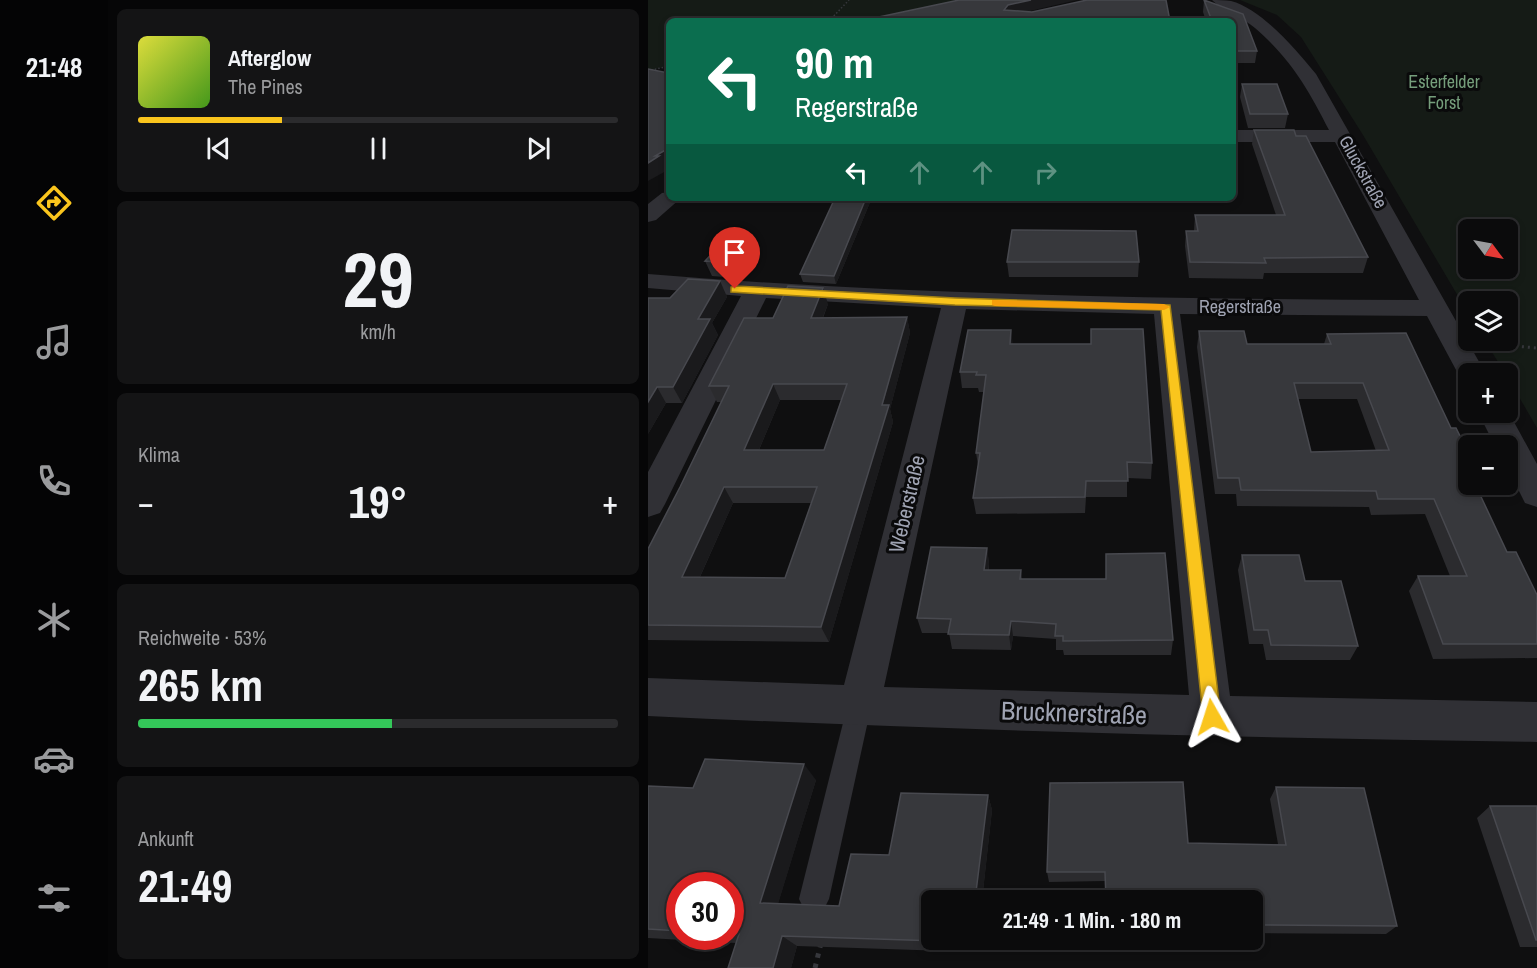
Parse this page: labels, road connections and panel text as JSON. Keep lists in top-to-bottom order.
{
  "streets": {
    "street": [
      "Gluckstraße",
      "Regerstraße",
      "Weberstraße",
      "Brucknerstraße"
    ]
  },
  "crossings": [
    ["Gluckstraße", "Regerstraße"],
    ["Regerstraße", "Weberstraße"],
    ["Weberstraße", "Brucknerstraße"]
  ],
  "parks": ["Esterfelder Forst"],
  "north": "bottom right",
  "page": {
    "tabs": "21:48",
    "turn": ["90 m", "Regerstraße"],
    "song": ["Afterglow", "The Pines"],
    "tile": [
      ["29", "km/h"],
      "Klima",
      ["Reichweite · 53%", "265 km"],
      ["Ankunft", "21:49"]
    ],
    "map_buttons": ["+", "−"],
    "heat": ["−", "19°", "+"],
    "limit": "30",
    "trip": "21:49 · 1 Min. · 180 m"
  }
}
